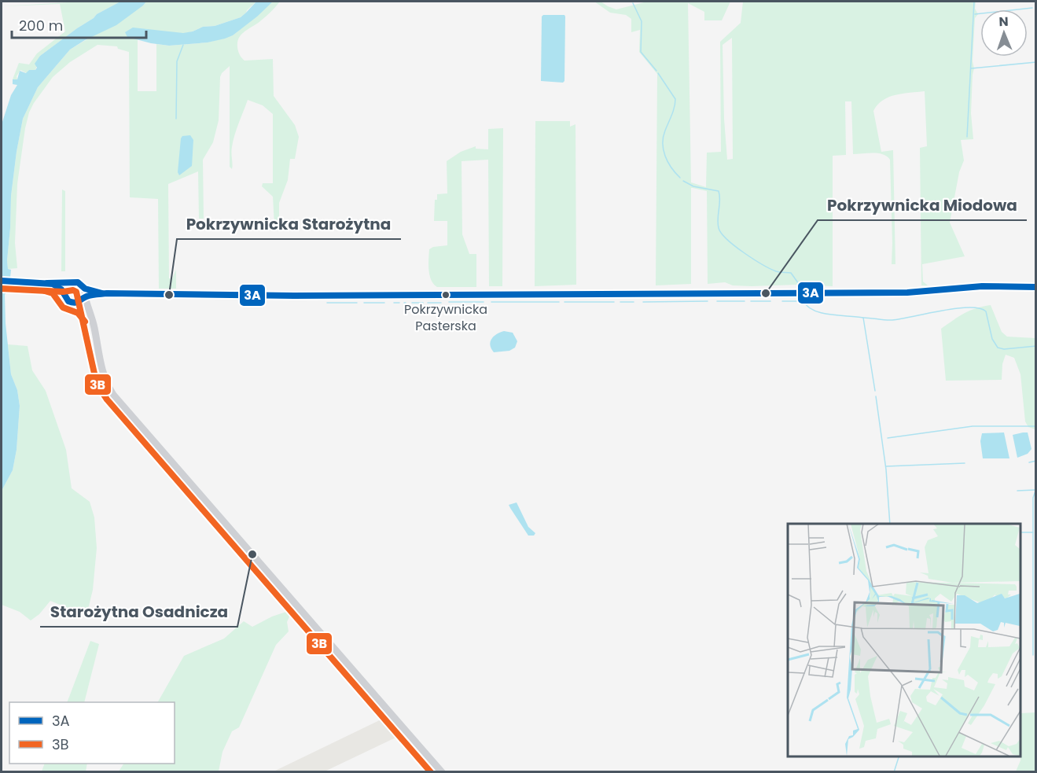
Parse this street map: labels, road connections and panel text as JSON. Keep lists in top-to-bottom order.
{
  "places": [
    "Pokrzywnicka Miodowa",
    "Pokrzywnicka Starożytna",
    "Pokrzywnicka Pasterska",
    "Starożytna Osadnicza"
  ],
  "lines": ["transit line 3A", "transit line 3B"],
  "legend": ["3A", "3B"],
  "scale_bar": "200 m",
  "north": "top"
}
